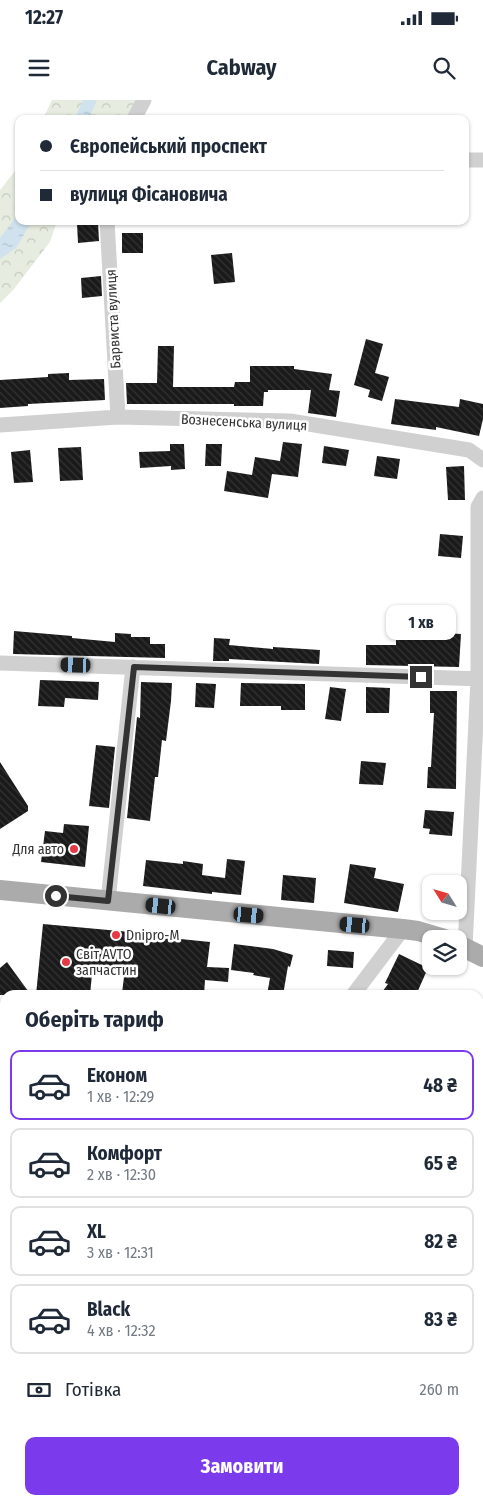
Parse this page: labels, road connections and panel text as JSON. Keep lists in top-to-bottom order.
{
  "streets": {
    "street": ["Барвиста вулиця", "Вознесенська вулиця"]
  },
  "crossings": [
    ["Барвиста вулиця", "Вознесенська вулиця"]
  ],
  "places": ["Для авто", "Dnipro-M", "Світ AVTO запчастин"],
  "north": "top left",
  "page": {
    "status": "12:27",
    "header": "Cabway",
    "banner": ["Європейський проспект", "вулиця Фісановича"],
    "bubble": "1 хв",
    "heading": "Оберіть тариф",
    "list": [
      {
        "name": "Економ",
        "note": "1 хв · 12:29",
        "value": "48 ₴"
      },
      {
        "name": "Комфорт",
        "note": "2 хв · 12:30",
        "value": "65 ₴"
      },
      {
        "name": "XL",
        "note": "3 хв · 12:31",
        "value": "82 ₴"
      },
      {
        "name": "Black",
        "note": "4 хв · 12:32",
        "value": "83 ₴"
      }
    ],
    "pay": ["Готівка", "260 m"],
    "buttons": "Замовити"
  }
}
